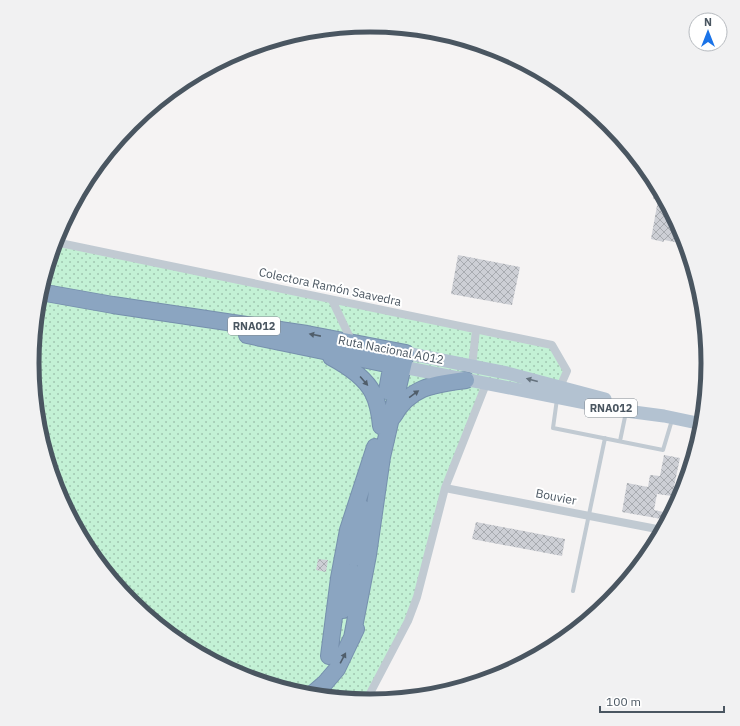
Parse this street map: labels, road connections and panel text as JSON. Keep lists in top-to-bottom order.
{
  "streets": {
    "highway": ["RNA012", "Ruta Nacional A012"],
    "street": ["Colectora Ramón Saavedra", "Bouvier"]
  },
  "crossings": [
    ["Colectora Ramón Saavedra", "Ruta Nacional A012"],
    ["RNA012", "Ruta Nacional A012"]
  ],
  "scale_bar": "100 m",
  "north": "top"
}
